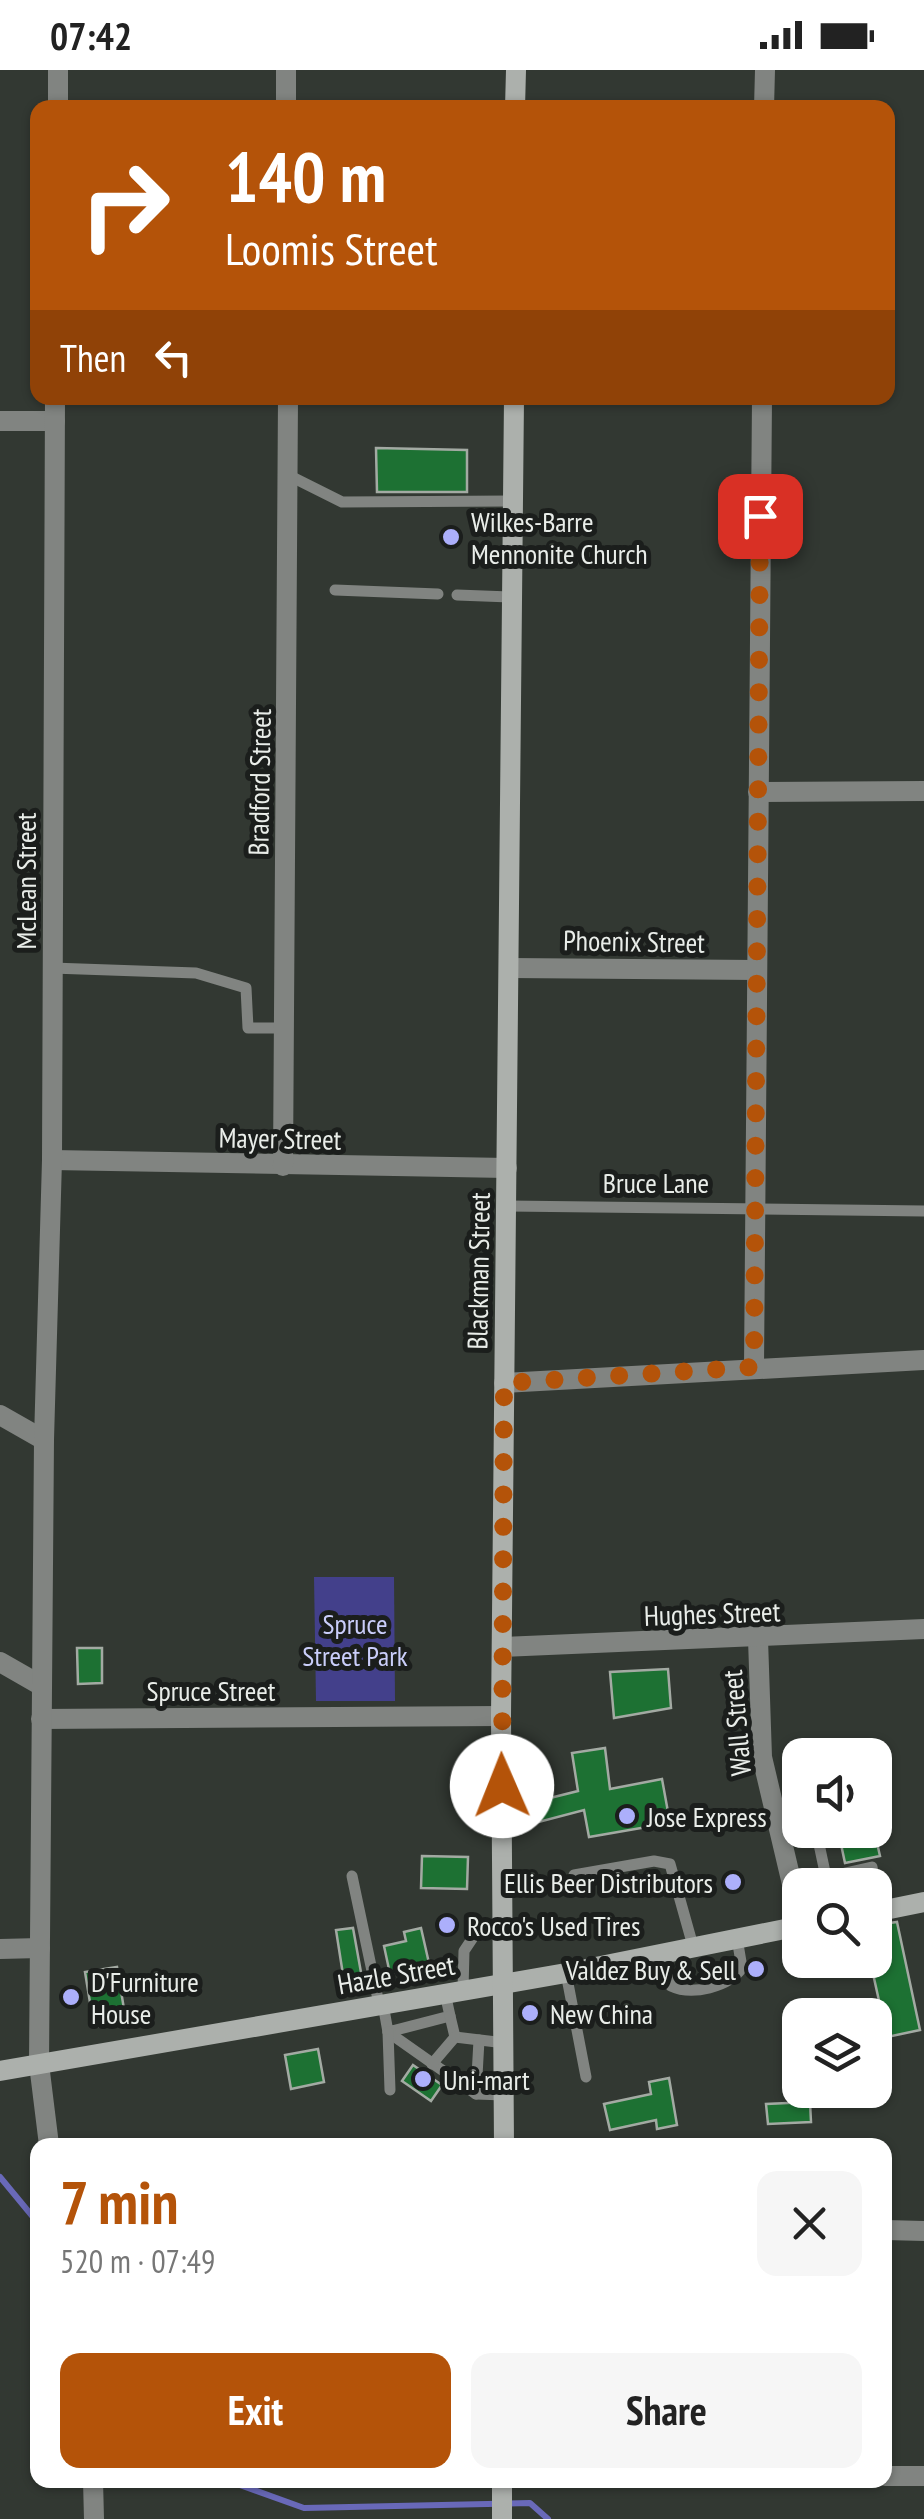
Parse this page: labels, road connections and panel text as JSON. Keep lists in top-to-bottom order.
{
  "streets": {
    "main road": ["Blackman Street", "Hazle Street"],
    "street": [
      "Bradford Street",
      "McLean Street",
      "Phoenix Street",
      "Mayer Street",
      "Hughes Street",
      "Spruce Street",
      "Wall Street"
    ],
    "lane": ["Bruce Lane"]
  },
  "crossings": [
    ["Bradford Street", "Mayer Street"],
    ["McLean Street", "Mayer Street"],
    ["McLean Street", "Spruce Street"],
    ["McLean Street", "Hazle Street"],
    ["Phoenix Street", "Blackman Street"],
    ["Mayer Street", "Blackman Street"],
    ["Bruce Lane", "Blackman Street"],
    ["Blackman Street", "Hughes Street"],
    ["Blackman Street", "Spruce Street"],
    ["Blackman Street", "Hazle Street"],
    ["Hughes Street", "Wall Street"]
  ],
  "parks": ["Spruce Street Park"],
  "places": [
    "Wilkes-Barre Mennonite Church",
    "Jose Express",
    "Ellis Beer Distributors",
    "Rocco's Used Tires",
    "Valdez Buy & Sell",
    "D'Furniture House",
    "New China",
    "Uni-mart"
  ],
  "page": {
    "status": "07:42",
    "turn": ["140 m", "Loomis Street"],
    "then": "Then",
    "heading": ["7 min", "520 m · 07:49"],
    "buttons": ["Exit", "Share"]
  }
}
